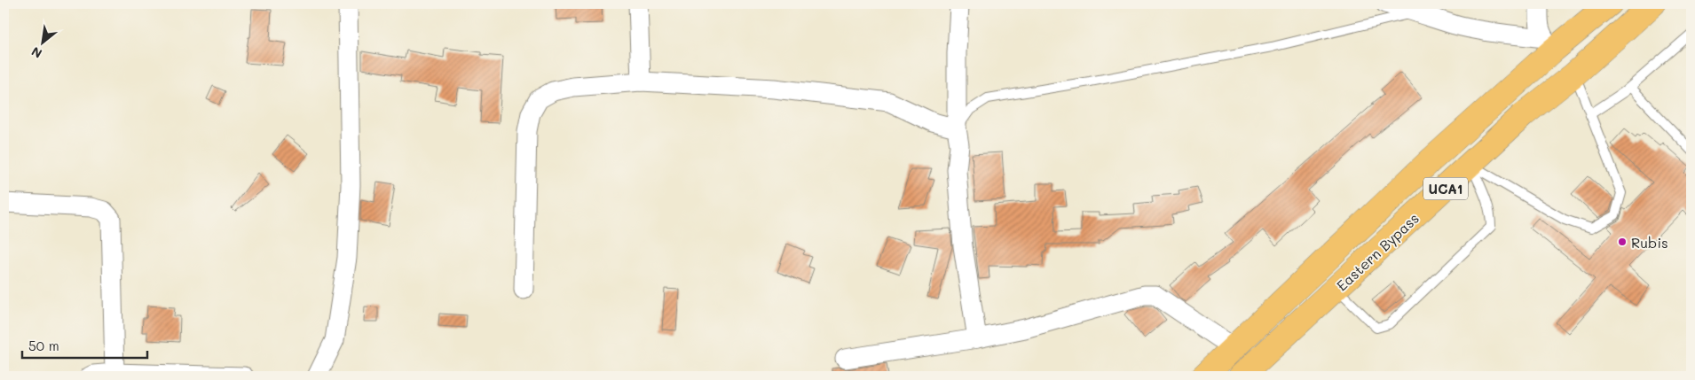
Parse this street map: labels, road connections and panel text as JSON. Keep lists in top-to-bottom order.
{
  "streets": {
    "main road": ["UCA1", "Eastern Bypass"]
  },
  "places": ["Rubis"],
  "scale_bar": "50 m",
  "north": "bottom left"
}
